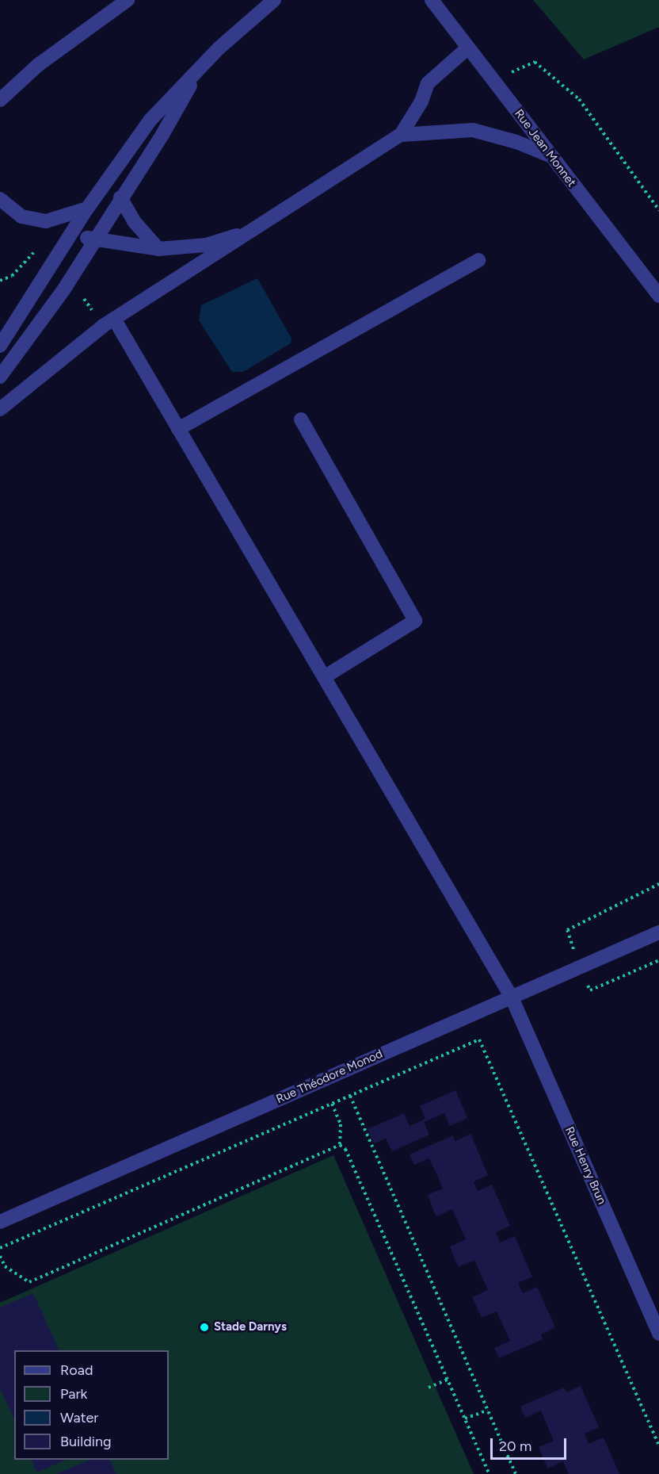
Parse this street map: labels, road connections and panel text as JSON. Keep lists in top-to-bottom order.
{
  "streets": {
    "street": ["Rue Jean Monnet", "Rue Théodore Monod", "Rue Henry Brun"]
  },
  "crossings": [
    ["Rue Théodore Monod", "Rue Henry Brun"]
  ],
  "places": ["Stade Darnys"],
  "legend": [
    "Road",
    "Park",
    "Water",
    "Building"
  ],
  "scale_bar": "20 m"
}
